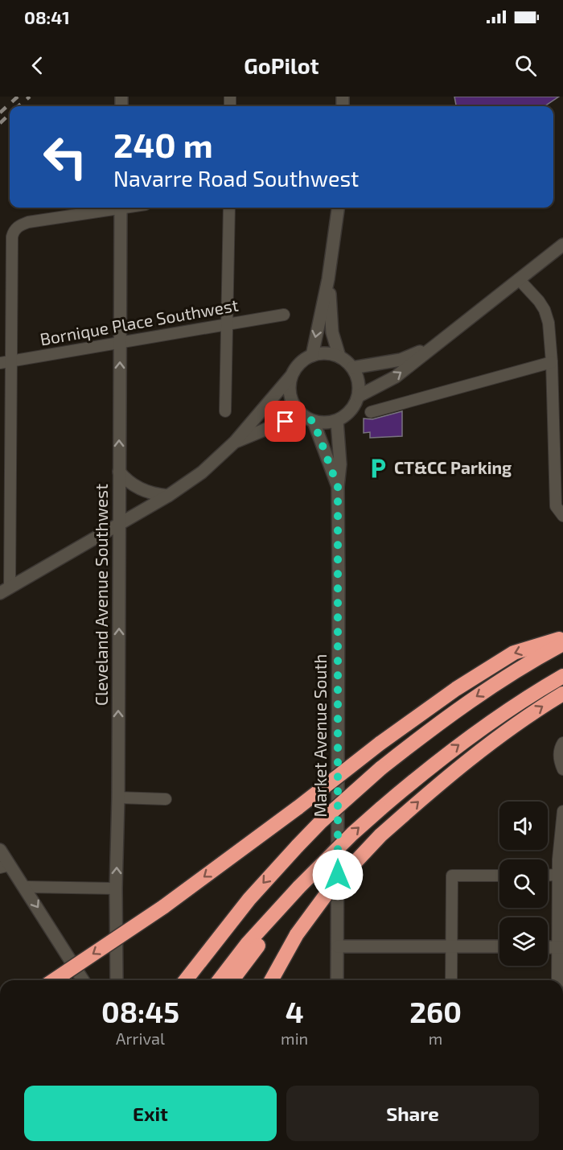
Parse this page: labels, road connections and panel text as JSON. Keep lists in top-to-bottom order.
{
  "streets": {
    "street": ["Bornique Place Southwest", "Cleveland Avenue Southwest", "Market Avenue South"]
  },
  "crossings": [
    ["Bornique Place Southwest", "Cleveland Avenue Southwest"]
  ],
  "one_way": ["Cleveland Avenue Southwest"],
  "places": {
    "parking": ["CT&CC Parking"]
  },
  "page": {
    "status": "08:41",
    "header": "GoPilot",
    "turn": ["240 m", "Navarre Road Southwest"],
    "eta": [
      "08:45",
      "Arrival",
      "4",
      "min",
      "260",
      "m"
    ],
    "buttons": ["Exit", "Share"]
  }
}
